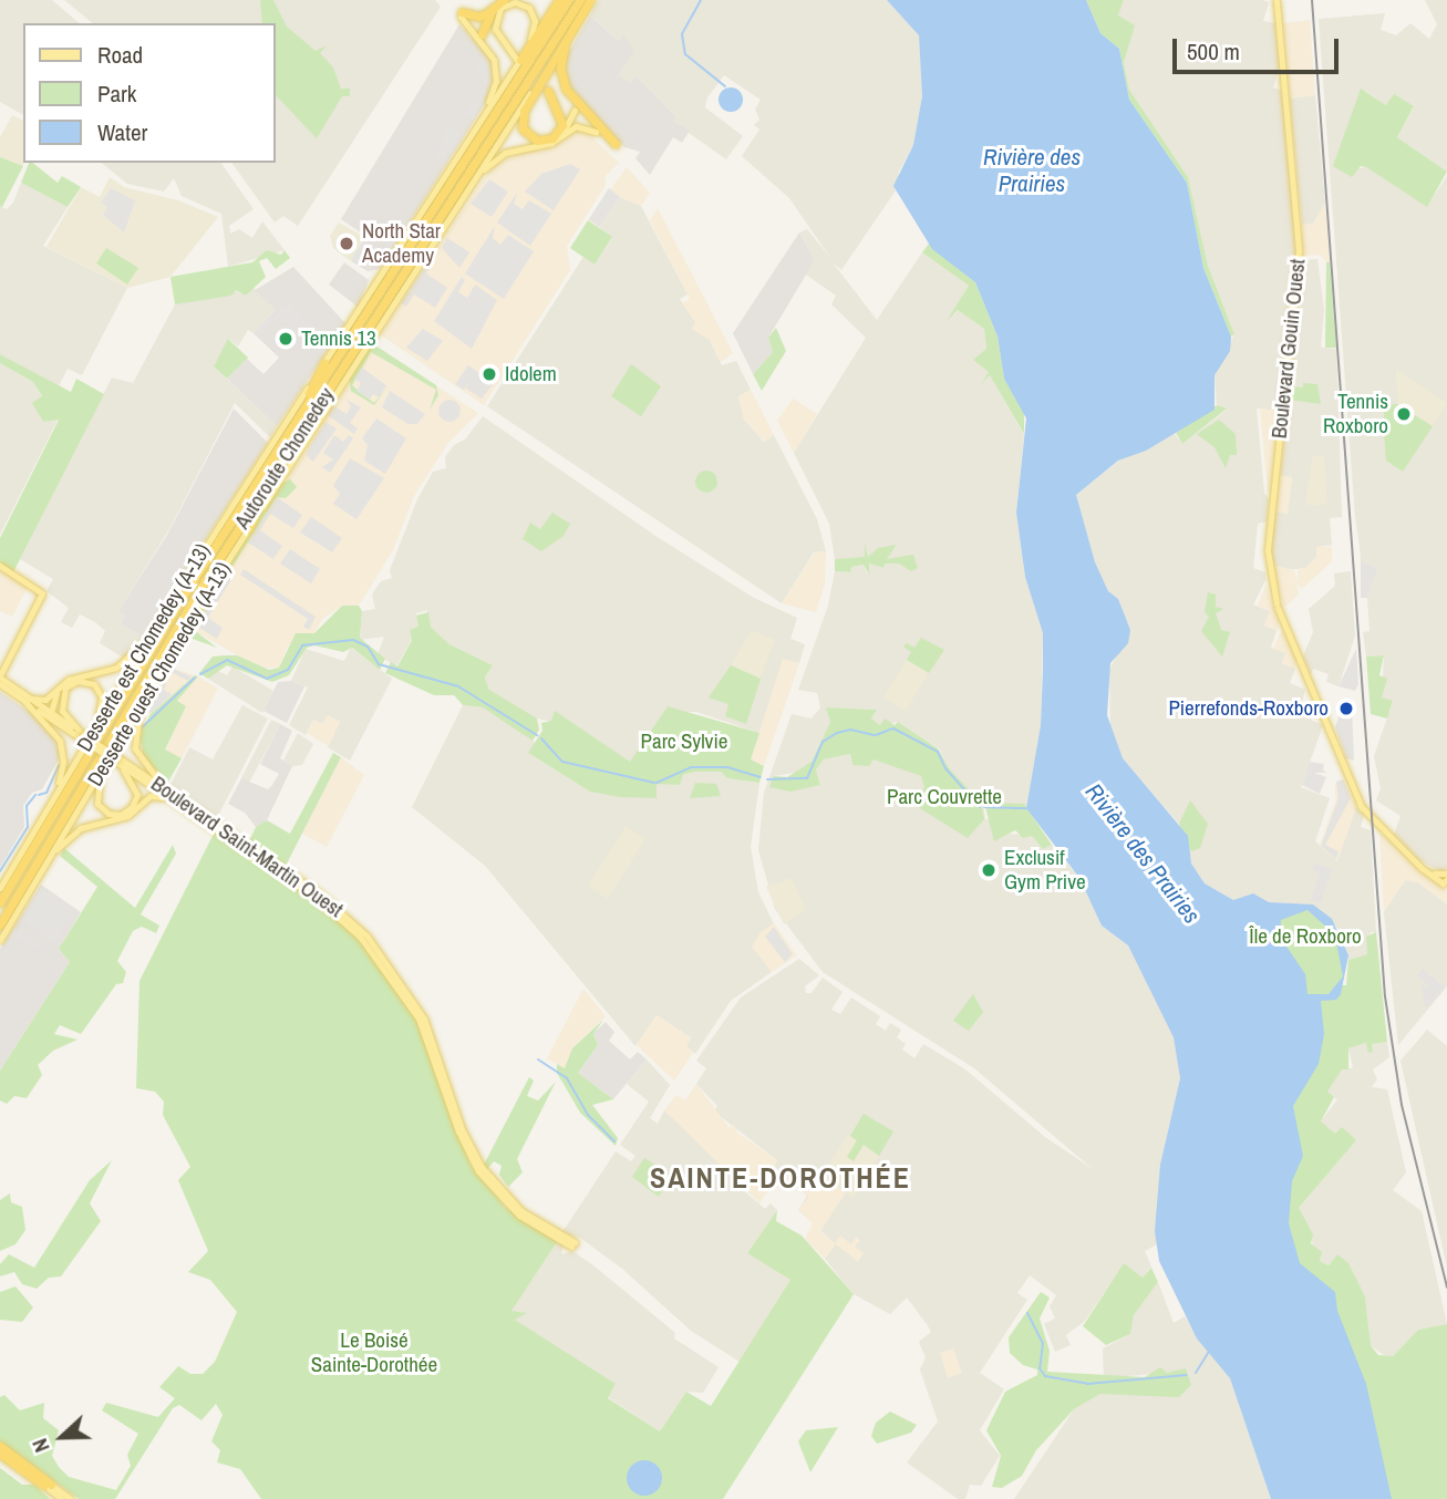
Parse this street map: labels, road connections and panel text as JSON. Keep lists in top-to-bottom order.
{
  "streets": {
    "highway": ["Autoroute Chomedey"],
    "main road": [
      "Boulevard Gouin Ouest",
      "Desserte est Chomedey (A-13)",
      "Desserte ouest Chomedey (A-13)",
      "Boulevard Saint-Martin Ouest"
    ]
  },
  "crossings": [
    ["Autoroute Chomedey", "Desserte est Chomedey (A-13)"],
    ["Autoroute Chomedey", "Desserte ouest Chomedey (A-13)"],
    ["Desserte est Chomedey (A-13)", "Boulevard Saint-Martin Ouest"],
    ["Desserte ouest Chomedey (A-13)", "Boulevard Saint-Martin Ouest"]
  ],
  "districts": ["SAINTE-DOROTHÉE"],
  "water": ["Rivière des Prairies"],
  "parks": [
    "Parc Sylvie",
    "Parc Couvrette",
    "Île de Roxboro",
    "Le Boisé Sainte-Dorothée"
  ],
  "places": [
    "North Star Academy",
    "Tennis 13",
    "Idolem",
    "Tennis Roxboro",
    "Pierrefonds-Roxboro",
    "Exclusif Gym Prive"
  ],
  "legend": ["Road", "Park", "Water"],
  "scale_bar": "500 m",
  "north": "left"
}
